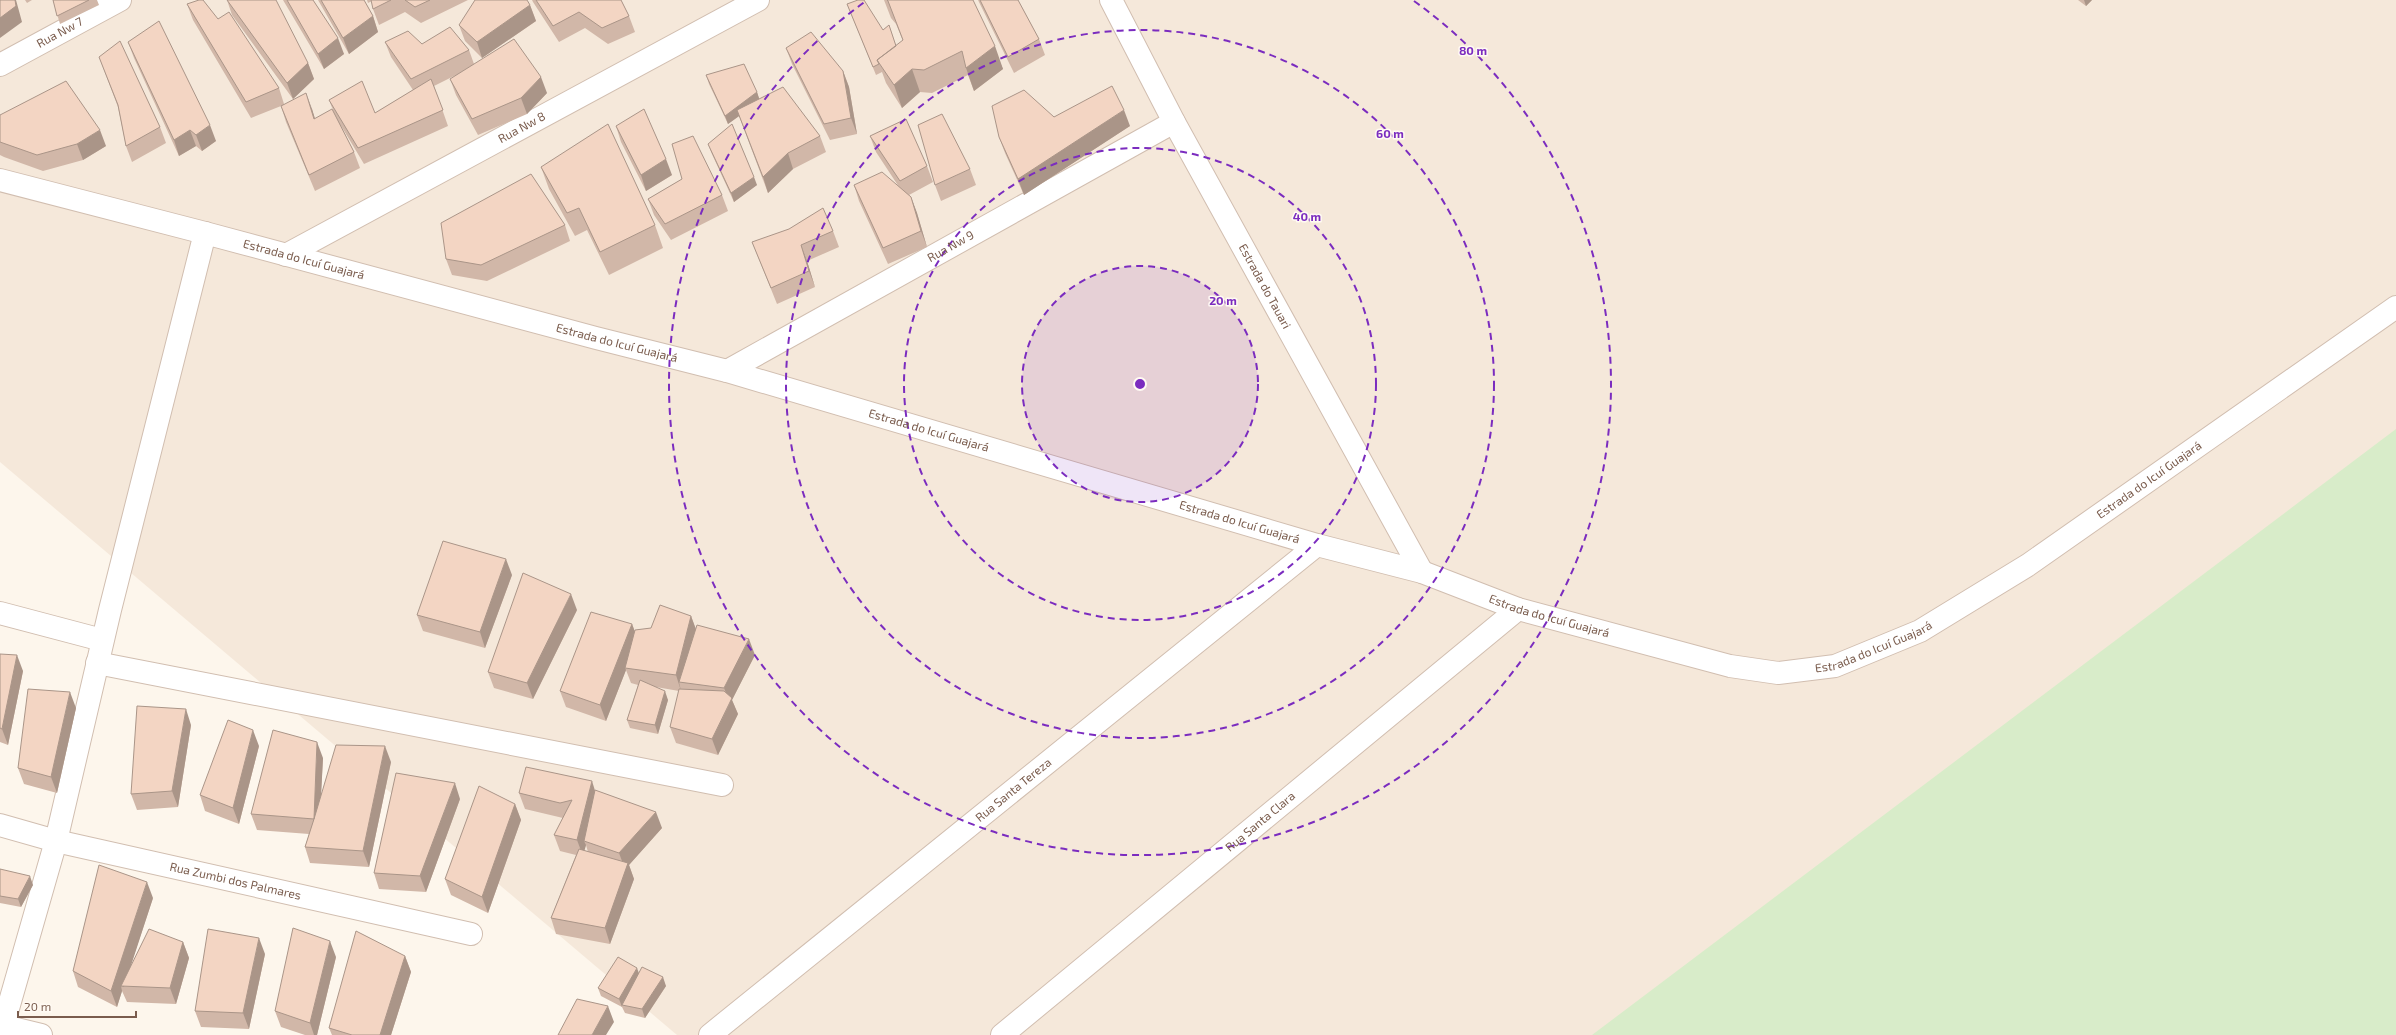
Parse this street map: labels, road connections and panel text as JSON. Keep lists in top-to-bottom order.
{
  "streets": {
    "street": [
      "Rua Nw 7",
      "Rua Nw 8",
      "Rua Nw 9",
      "Estrada do Icuí Guajará",
      "Estrada do Tauari",
      "Rua Santa Tereza",
      "Rua Santa Clara",
      "Rua Zumbi dos Palmares"
    ]
  },
  "crossings": [
    ["Rua Nw 8", "Estrada do Icuí Guajará"],
    ["Rua Nw 9", "Estrada do Icuí Guajará"],
    ["Rua Nw 9", "Estrada do Tauari"],
    ["Estrada do Icuí Guajará", "Estrada do Tauari"],
    ["Estrada do Icuí Guajará", "Rua Santa Tereza"],
    ["Estrada do Icuí Guajará", "Rua Santa Clara"]
  ],
  "scale_bar": "20 m",
  "rings": [
    "80 m",
    "60 m",
    "40 m",
    "20 m"
  ]
}
